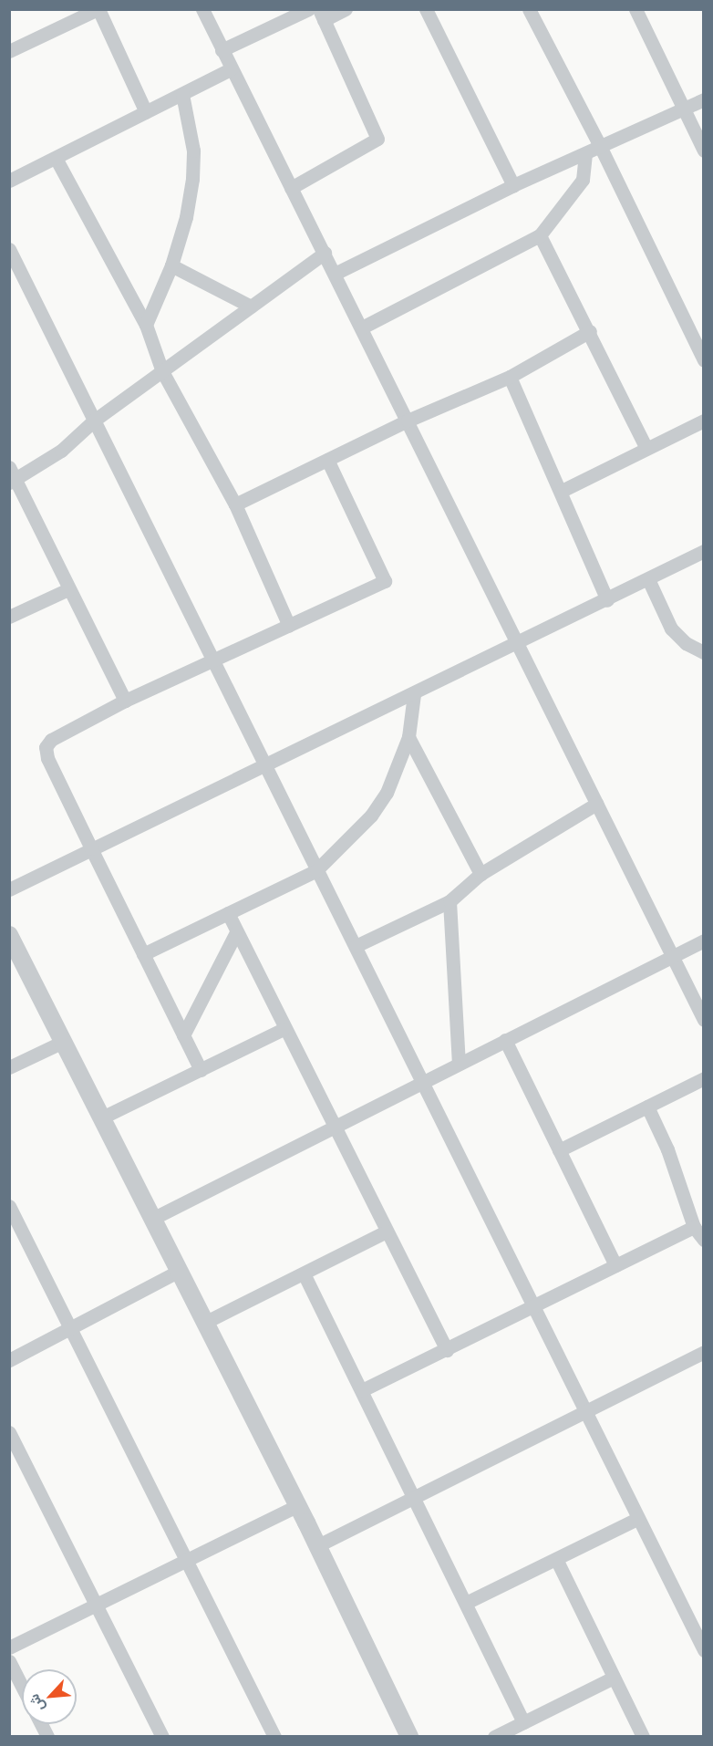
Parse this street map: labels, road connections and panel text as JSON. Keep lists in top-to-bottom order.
{
  "north": "bottom left"
}
